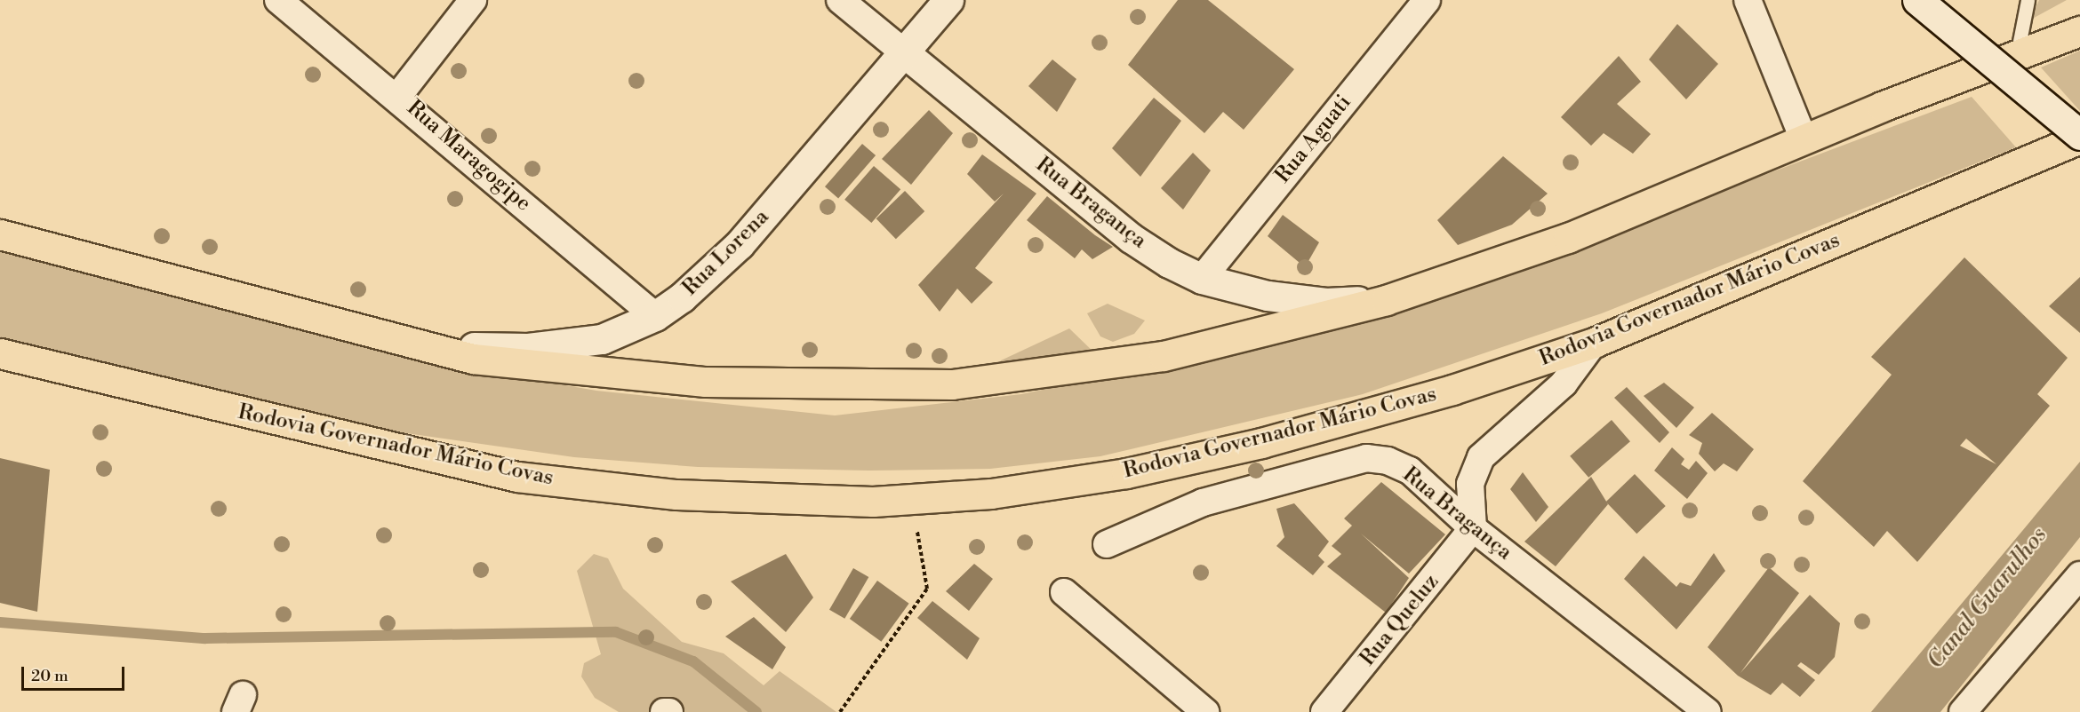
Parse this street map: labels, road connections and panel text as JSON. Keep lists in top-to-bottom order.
{
  "streets": {
    "highway": ["Rodovia Governador Mário Covas"],
    "main road": ["Rua Bragança", "Rua Lorena"],
    "street": ["Rua Aguati", "Rua Maragogipe", "Rua Queluz"]
  },
  "crossings": [
    ["Rua Aguati", "Rua Bragança"],
    ["Rua Maragogipe", "Rua Lorena"],
    ["Rua Bragança", "Rua Lorena"],
    ["Rua Bragança", "Rua Queluz"]
  ],
  "water": ["Canal Guarulhos"],
  "scale_bar": "20 m"
}
